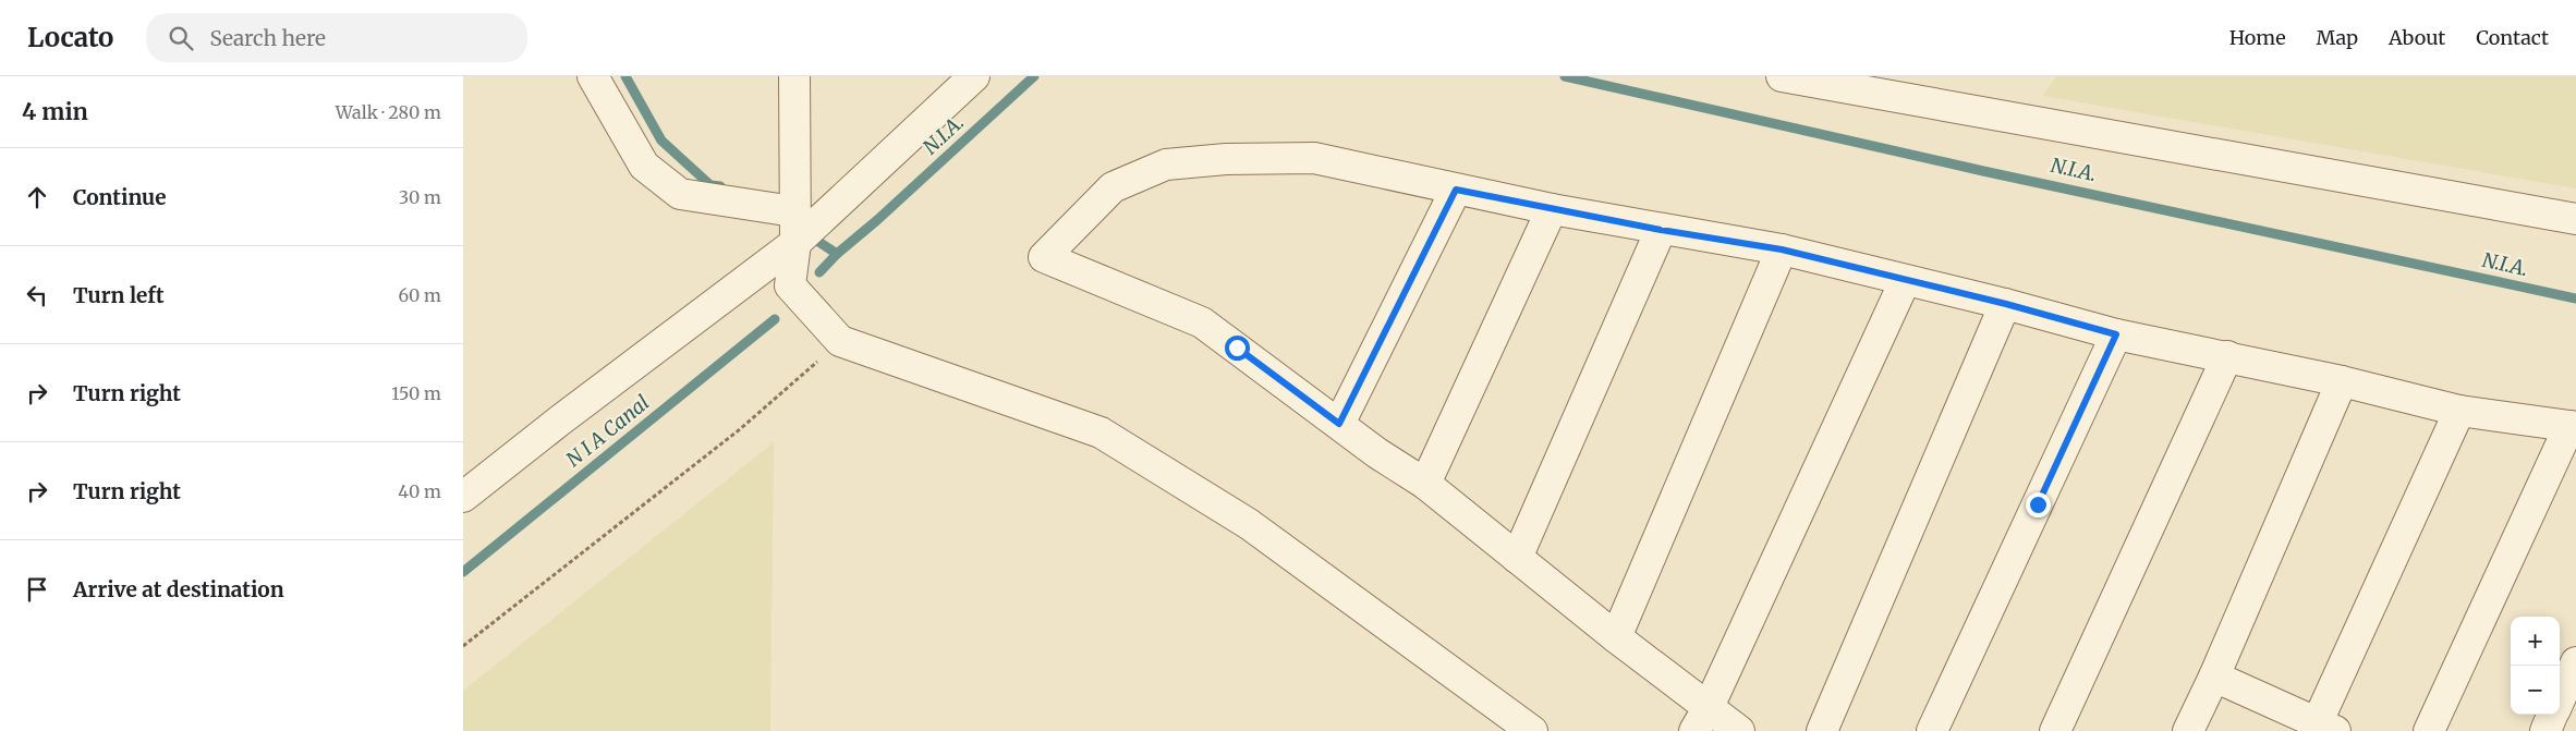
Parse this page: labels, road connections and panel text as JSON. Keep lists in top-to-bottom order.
{
  "water": ["N.I.A.", "N I A Canal"],
  "page": {
    "header": "Locato",
    "search": "Search here",
    "nav": [
      "Home",
      "Map",
      "About",
      "Contact"
    ],
    "heading": ["4 min", "Walk · 280 m"],
    "list": [
      ["Continue", "30 m"],
      ["Turn left", "60 m"],
      ["Turn right", "150 m"],
      ["Turn right", "40 m"],
      "Arrive at destination"
    ],
    "map_buttons": ["+", "−"]
  }
}
